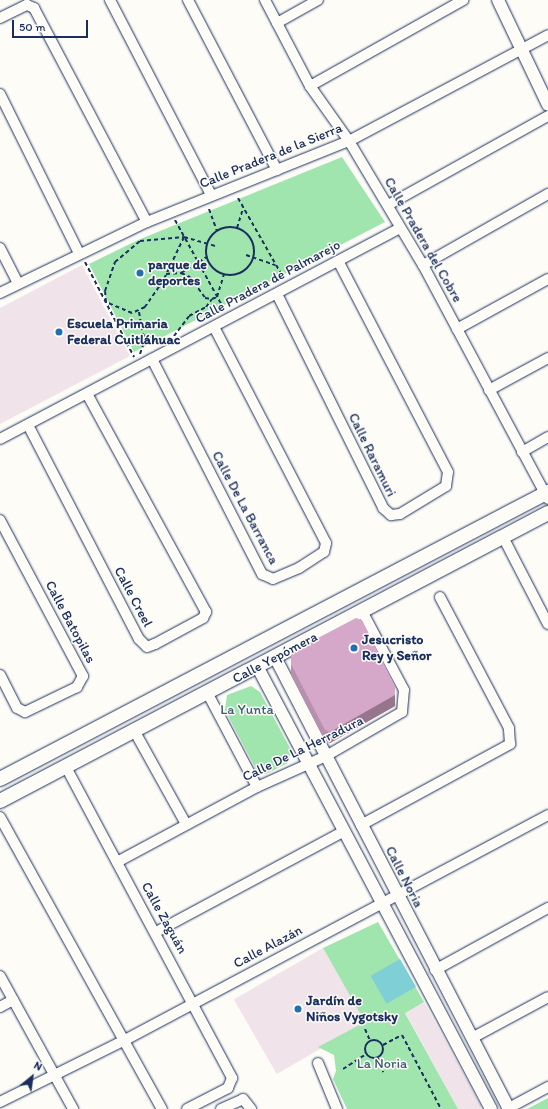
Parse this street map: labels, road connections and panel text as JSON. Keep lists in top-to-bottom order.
{
  "streets": {
    "main road": ["Calle Yepómera"],
    "street": [
      "Calle Pradera de la Sierra",
      "Calle Pradera del Cobre",
      "Calle Pradera de Palmarejo",
      "Calle Raramuri",
      "Calle De La Barranca",
      "Calle Creel",
      "Calle Batopilas",
      "Calle De La Herradura",
      "Calle Noria",
      "Calle Zaguán",
      "Calle Alazán"
    ]
  },
  "crossings": [
    ["Calle Pradera de la Sierra", "Calle Pradera del Cobre"],
    ["Calle Pradera del Cobre", "Calle Pradera de Palmarejo"],
    ["Calle Pradera del Cobre", "Calle Yepómera"],
    ["Calle Pradera de Palmarejo", "Calle Raramuri"],
    ["Calle Pradera de Palmarejo", "Calle De La Barranca"],
    ["Calle Pradera de Palmarejo", "Calle Creel"],
    ["Calle Yepómera", "Calle De La Herradura"],
    ["Calle Yepómera", "Calle Noria"],
    ["Calle Yepómera", "Calle Zaguán"],
    ["Calle De La Herradura", "Calle Noria"],
    ["Calle De La Herradura", "Calle Zaguán"],
    ["Calle Noria", "Calle Alazán"],
    ["Calle Zaguán", "Calle Alazán"]
  ],
  "parks": ["La Yunta", "La Noria"],
  "places": [
    "parque de deportes",
    "Escuela Primaria Federal Cuitláhuac",
    "Jesucristo Rey y Señor",
    "Jardín de Niños Vygotsky"
  ],
  "scale_bar": "50 m",
  "north": "top right"
}
